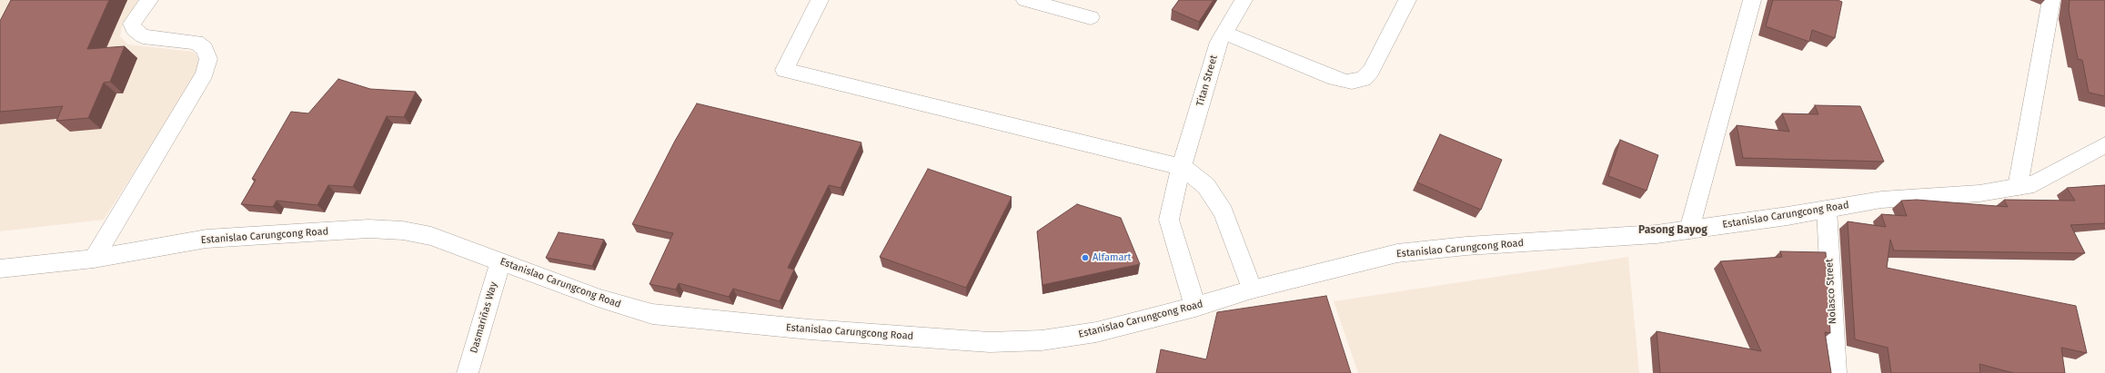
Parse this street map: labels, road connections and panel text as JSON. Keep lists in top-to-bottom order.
{
  "streets": {
    "street": [
      "Titan Street",
      "Estanislao Carungcong Road",
      "Nolasco Street",
      "Dasmariñas Way"
    ]
  },
  "crossings": [
    ["Titan Street", "Estanislao Carungcong Road"],
    ["Estanislao Carungcong Road", "Nolasco Street"],
    ["Estanislao Carungcong Road", "Dasmariñas Way"]
  ],
  "districts": ["Pasong Bayog"],
  "places": ["Alfamart"]
}
